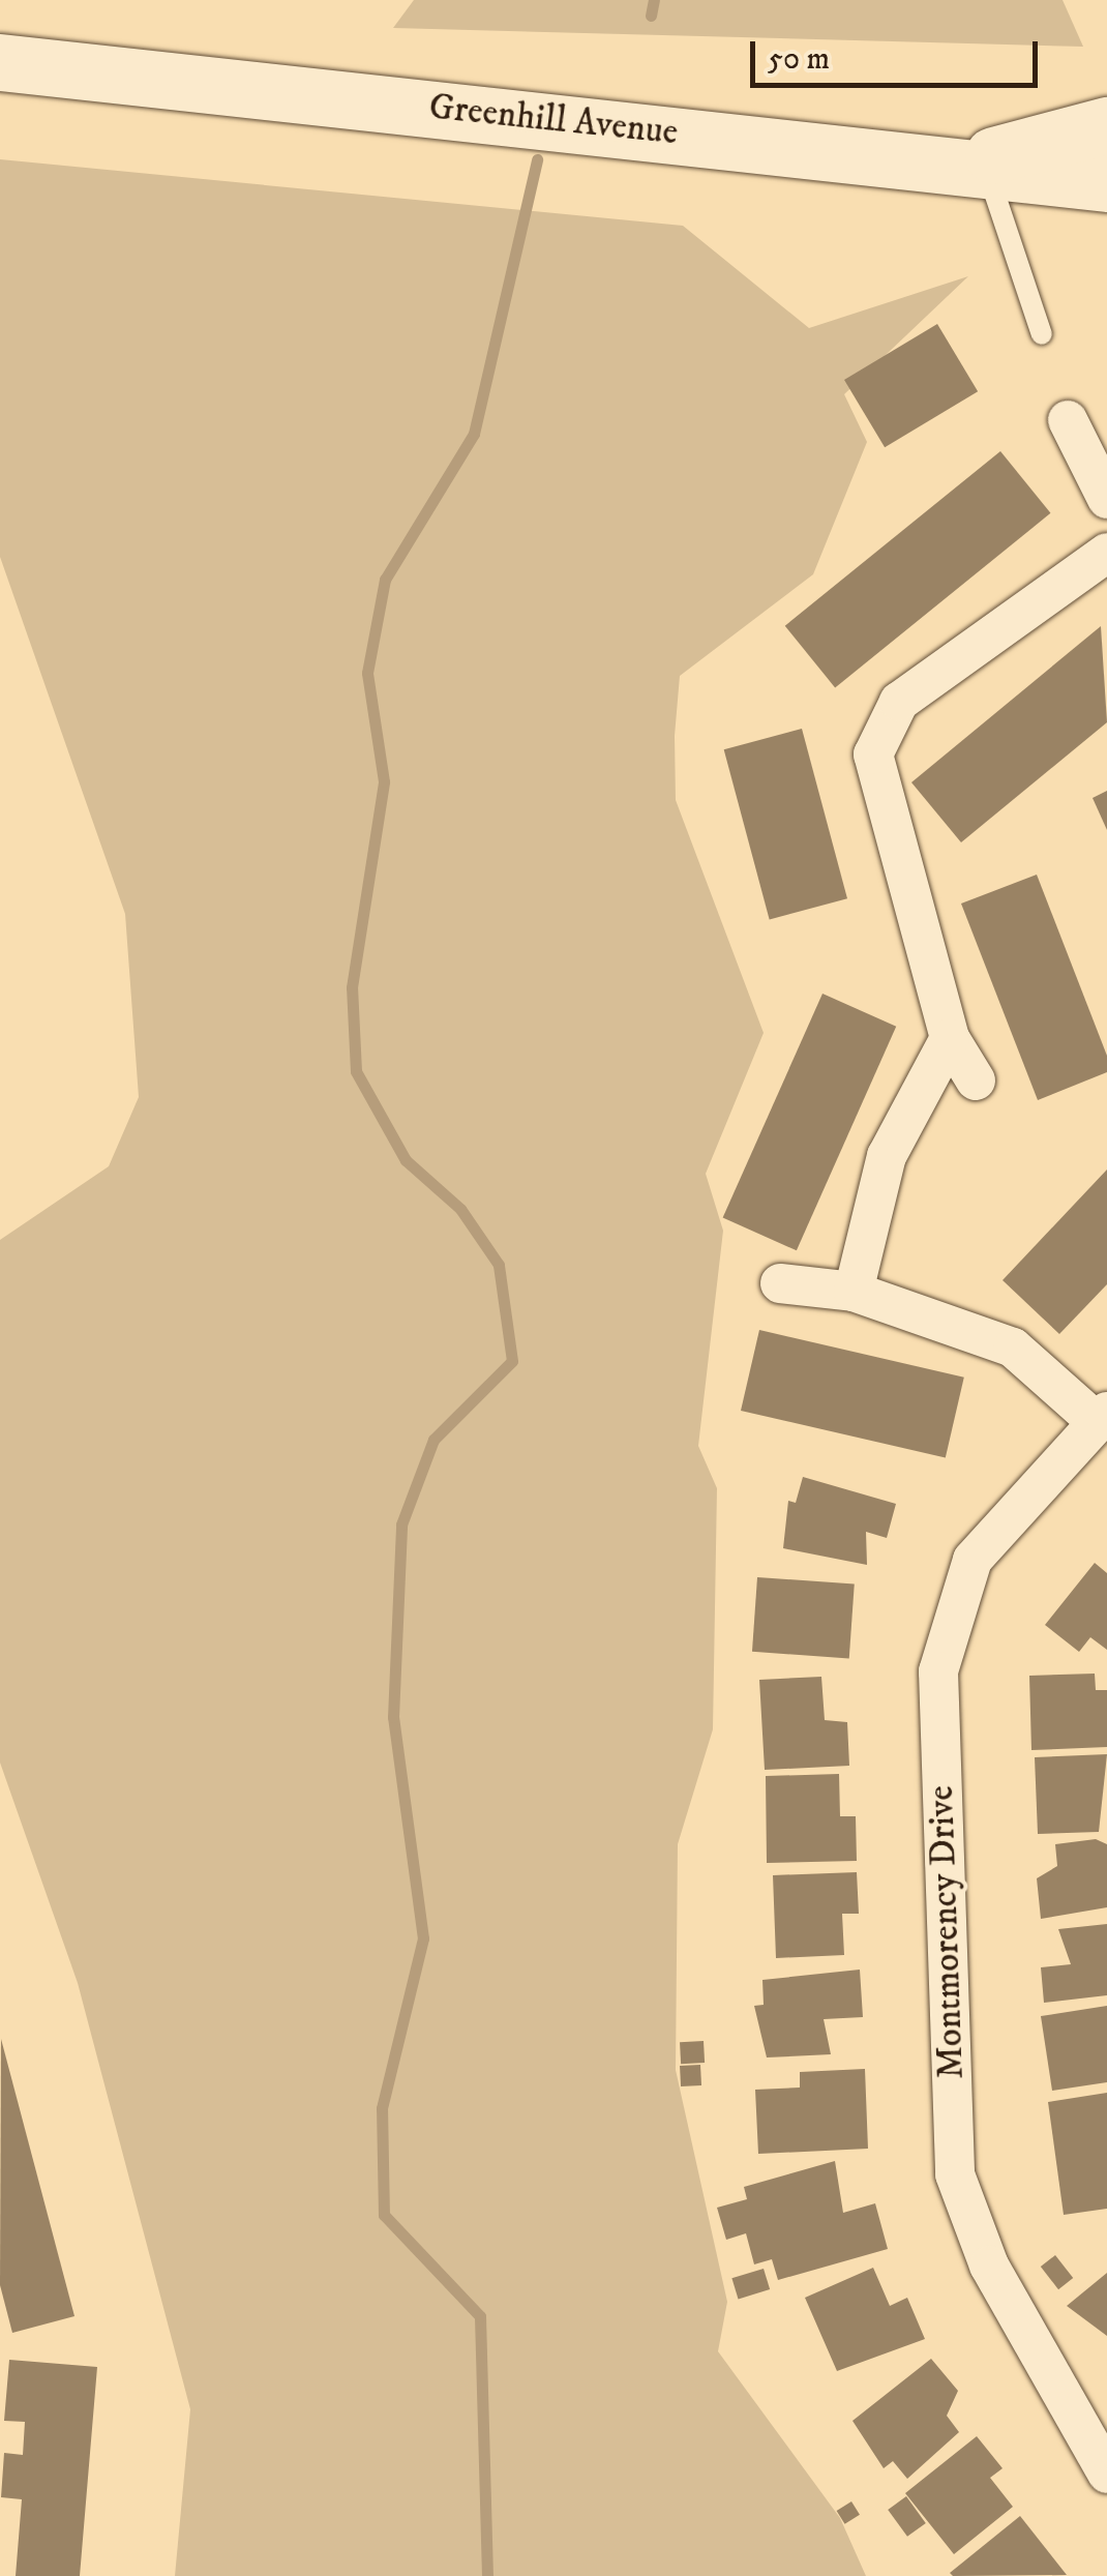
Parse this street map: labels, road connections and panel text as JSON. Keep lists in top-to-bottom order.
{
  "streets": {
    "street": ["Greenhill Avenue", "Montmorency Drive"]
  },
  "scale_bar": "50 m"
}
